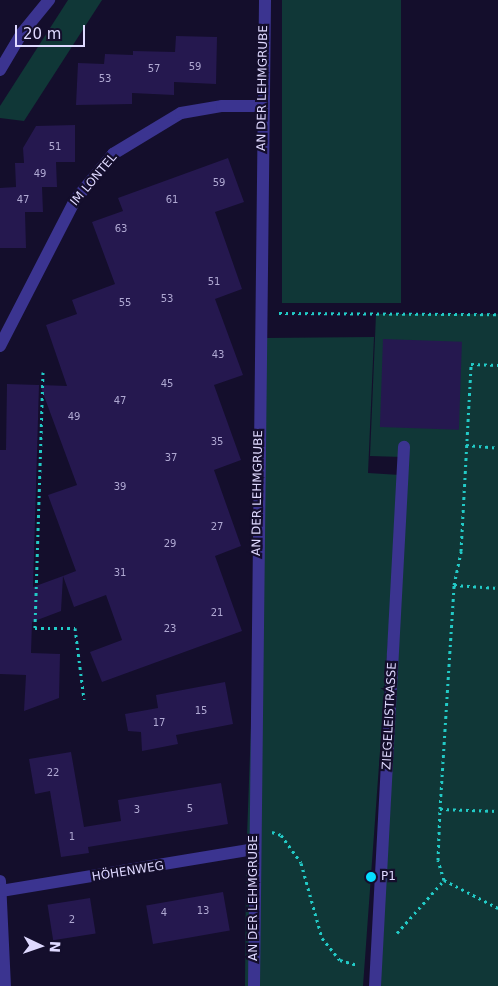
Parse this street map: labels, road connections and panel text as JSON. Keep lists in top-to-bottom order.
{
  "streets": {
    "street": [
      "AN DER LEHMGRUBE",
      "IM LONTEL",
      "ZIEGELEISTRASSE",
      "HÖHENWEG"
    ]
  },
  "crossings": [
    ["AN DER LEHMGRUBE", "IM LONTEL"],
    ["AN DER LEHMGRUBE", "HÖHENWEG"]
  ],
  "places": ["P1"],
  "house_numbers": [
    "59",
    "57",
    "53",
    "51",
    "49",
    "59",
    "47",
    "61",
    "63",
    "51",
    "53",
    "55",
    "43",
    "45",
    "47",
    "49",
    "35",
    "37",
    "39",
    "27",
    "29",
    "31",
    "21",
    "23",
    "15",
    "17",
    "22",
    "5",
    "3",
    "1",
    "13",
    "4",
    "2"
  ],
  "scale_bar": "20 m",
  "north": "right"
}
